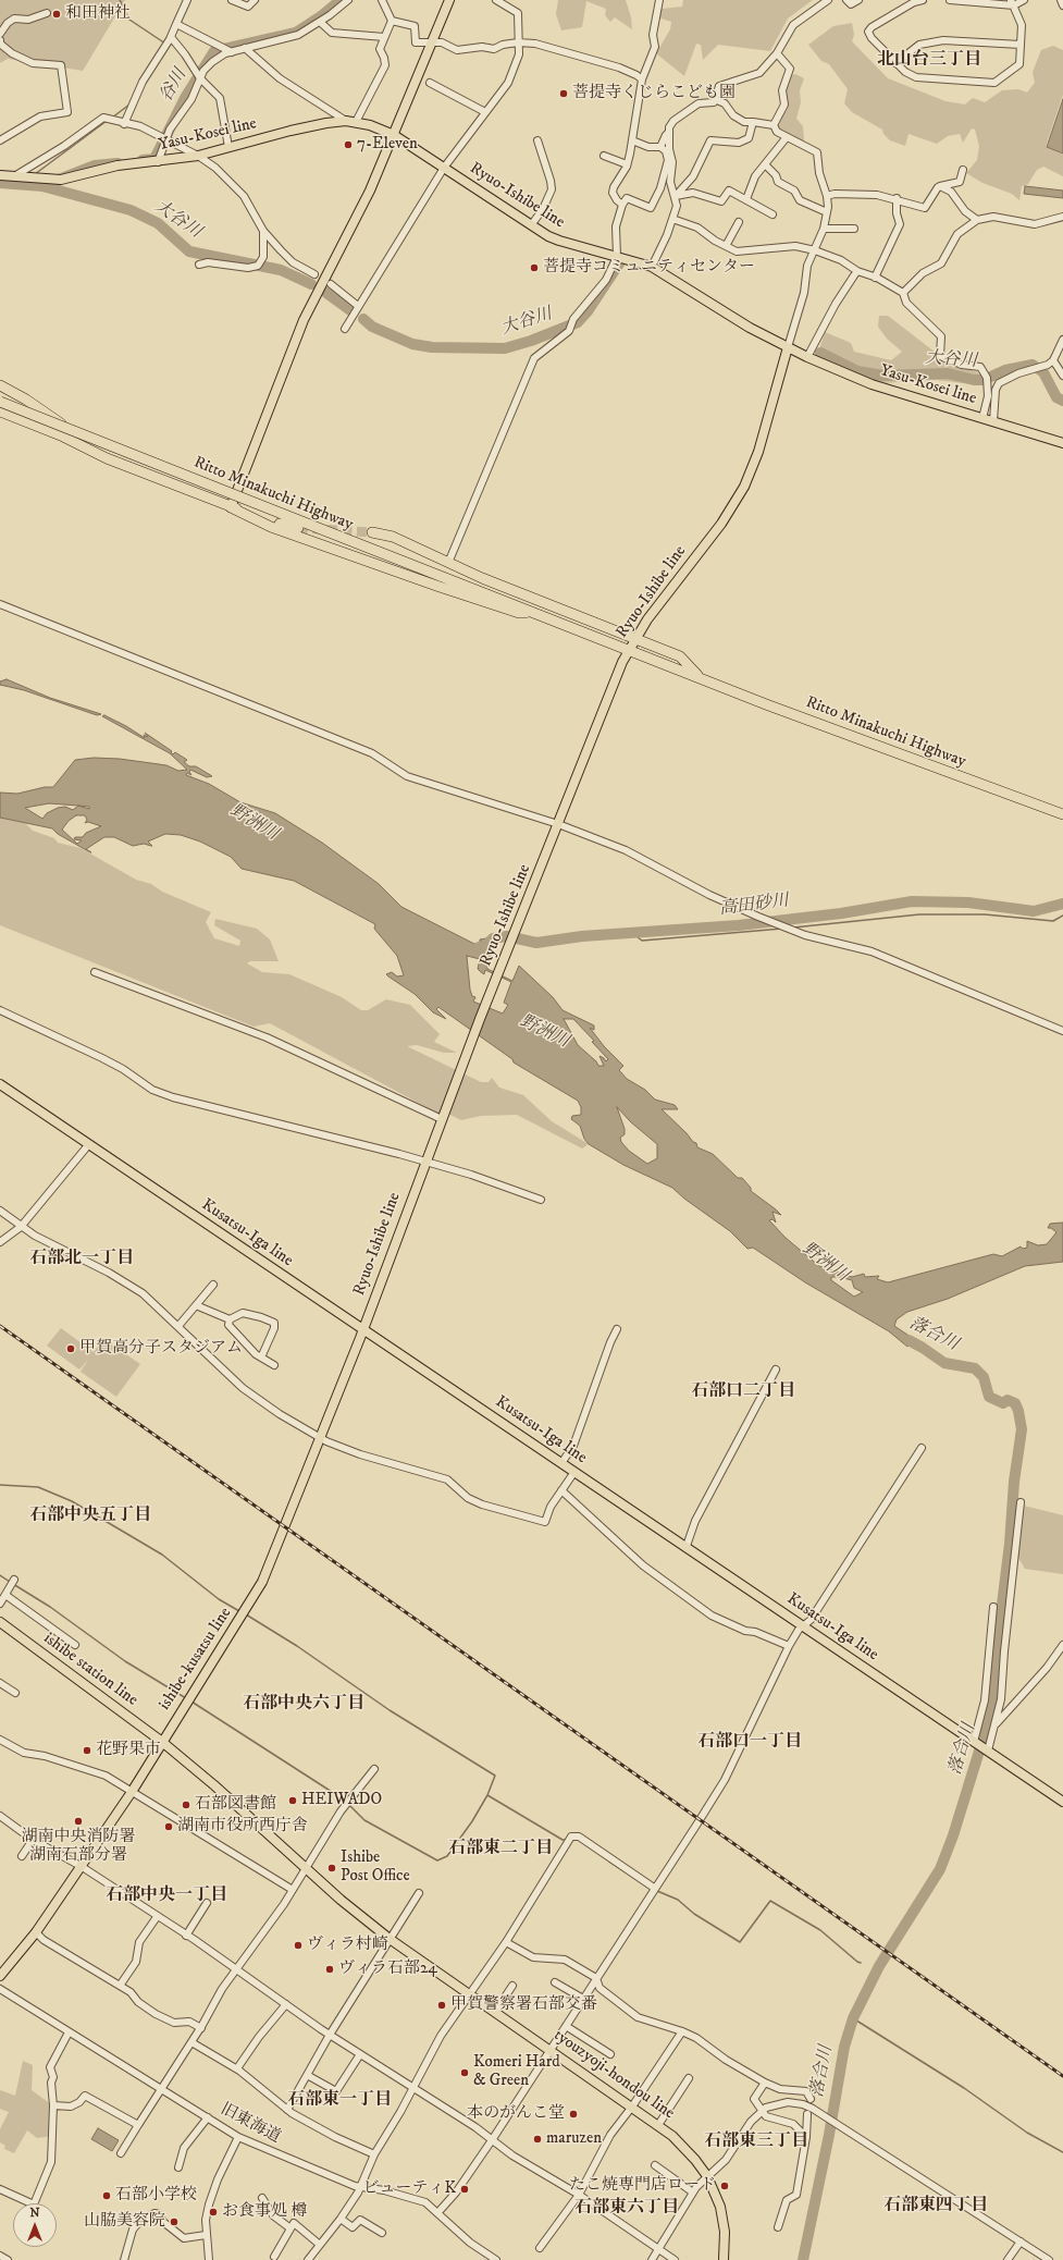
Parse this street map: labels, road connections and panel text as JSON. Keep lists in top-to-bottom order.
{
  "streets": {
    "highway": ["Ritto Minakuchi Highway"],
    "main road": [
      "Yasu-Kosei line",
      "Ryuo-Ishibe line",
      "Kusatsu-Iga line",
      "ishibe-kusatsu line",
      "ishibe station line",
      "tyouzyoji-hondou line"
    ],
    "street": ["旧東海道"]
  },
  "crossings": [
    ["Yasu-Kosei line", "Ryuo-Ishibe line"],
    ["Ryuo-Ishibe line", "Ritto Minakuchi Highway"],
    ["Ryuo-Ishibe line", "Kusatsu-Iga line"],
    ["Ryuo-Ishibe line", "ishibe-kusatsu line"],
    ["Kusatsu-Iga line", "ishibe-kusatsu line"],
    ["ishibe-kusatsu line", "ishibe station line"],
    ["ishibe-kusatsu line", "tyouzyoji-hondou line"],
    ["ishibe station line", "tyouzyoji-hondou line"]
  ],
  "districts": [
    "北山台三丁目",
    "石部北一丁目",
    "石部口二丁目",
    "石部中央五丁目",
    "石部中央六丁目",
    "石部口一丁目",
    "石部東二丁目",
    "石部中央一丁目",
    "石部東一丁目",
    "石部東三丁目",
    "石部東四丁目",
    "石部東六丁目"
  ],
  "water": [
    "谷川",
    "大谷川",
    "野洲川",
    "高田砂川",
    "落合川"
  ],
  "places": [
    "和田神社",
    "菩提寺くじらこども園",
    "7-Eleven",
    "菩提寺コミュニティセンター",
    "甲賀高分子スタジアム",
    "花野果市",
    "HEIWADO",
    "石部図書館",
    "湖南中央消防署 湖南石部分署",
    "湖南市役所西庁舎",
    "Ishibe Post Office",
    "ヴィラ村崎",
    "ヴィラ石部24",
    "甲賀警察署石部交番",
    "Komeri Hard & Green",
    "本のがんこ堂",
    "maruzen",
    "たこ焼専門店ロード",
    "ビューティK",
    "石部小学校",
    "お食事処 樽",
    "山脇美容院"
  ],
  "north": "top"
}
